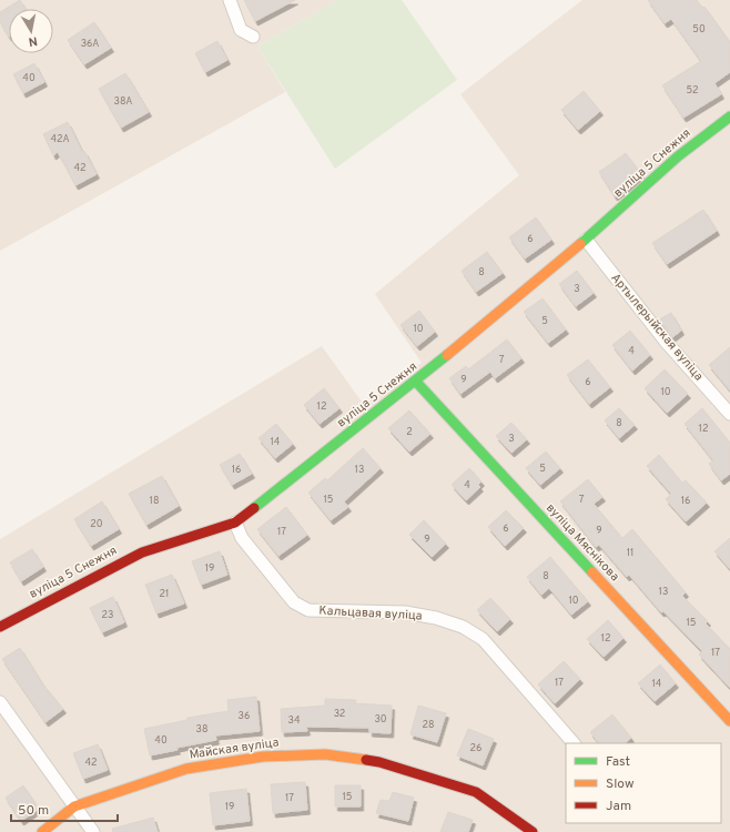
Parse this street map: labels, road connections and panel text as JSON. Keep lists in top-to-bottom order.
{
  "streets": {
    "street": [
      "вуліца 5 Снежня",
      "Артылерыйская вуліца",
      "вуліца Мяснікова",
      "Кальцавая вуліца",
      "Майская вуліца"
    ]
  },
  "crossings": [
    ["вуліца 5 Снежня", "Артылерыйская вуліца"],
    ["вуліца 5 Снежня", "вуліца Мяснікова"],
    ["вуліца 5 Снежня", "Кальцавая вуліца"]
  ],
  "house_numbers": [
    "50",
    "36А",
    "40",
    "52",
    "38А",
    "42А",
    "42",
    "6",
    "8",
    "3",
    "5",
    "10",
    "4",
    "7",
    "9",
    "6",
    "10",
    "12",
    "8",
    "12",
    "2",
    "3",
    "14",
    "5",
    "16",
    "13",
    "4",
    "15",
    "7",
    "18",
    "16",
    "20",
    "6",
    "9",
    "17",
    "9",
    "11",
    "19",
    "8",
    "13",
    "21",
    "10",
    "23",
    "15",
    "12",
    "17",
    "17",
    "14",
    "32",
    "36",
    "30",
    "34",
    "28",
    "38",
    "40",
    "26",
    "42",
    "15",
    "17",
    "19"
  ],
  "legend": ["Fast", "Slow", "Jam"],
  "scale_bar": "50 m",
  "north": "bottom"
}
